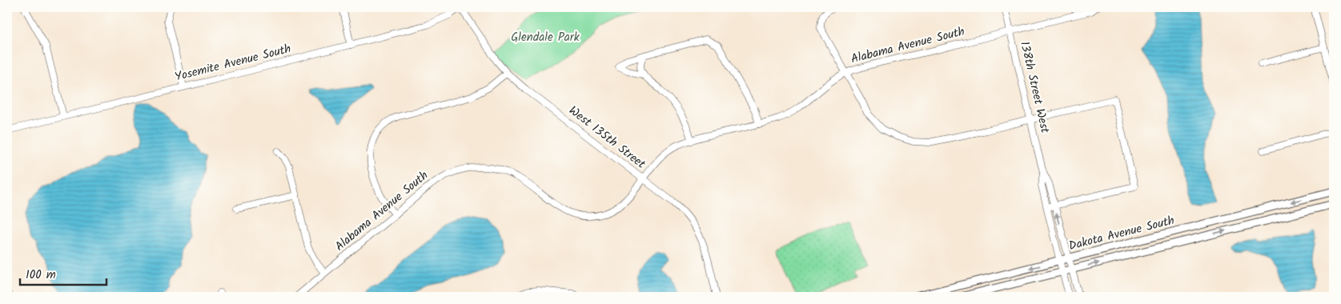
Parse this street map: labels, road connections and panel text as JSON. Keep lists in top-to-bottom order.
{
  "streets": {
    "main road": ["Dakota Avenue South"],
    "street": [
      "Alabama Avenue South",
      "Yosemite Avenue South",
      "138th Street West",
      "West 135th Street"
    ]
  },
  "crossings": [
    ["Alabama Avenue South", "138th Street West"],
    ["Alabama Avenue South", "West 135th Street"],
    ["Yosemite Avenue South", "West 135th Street"]
  ],
  "parks": ["Glendale Park"],
  "scale_bar": "100 m"
}
